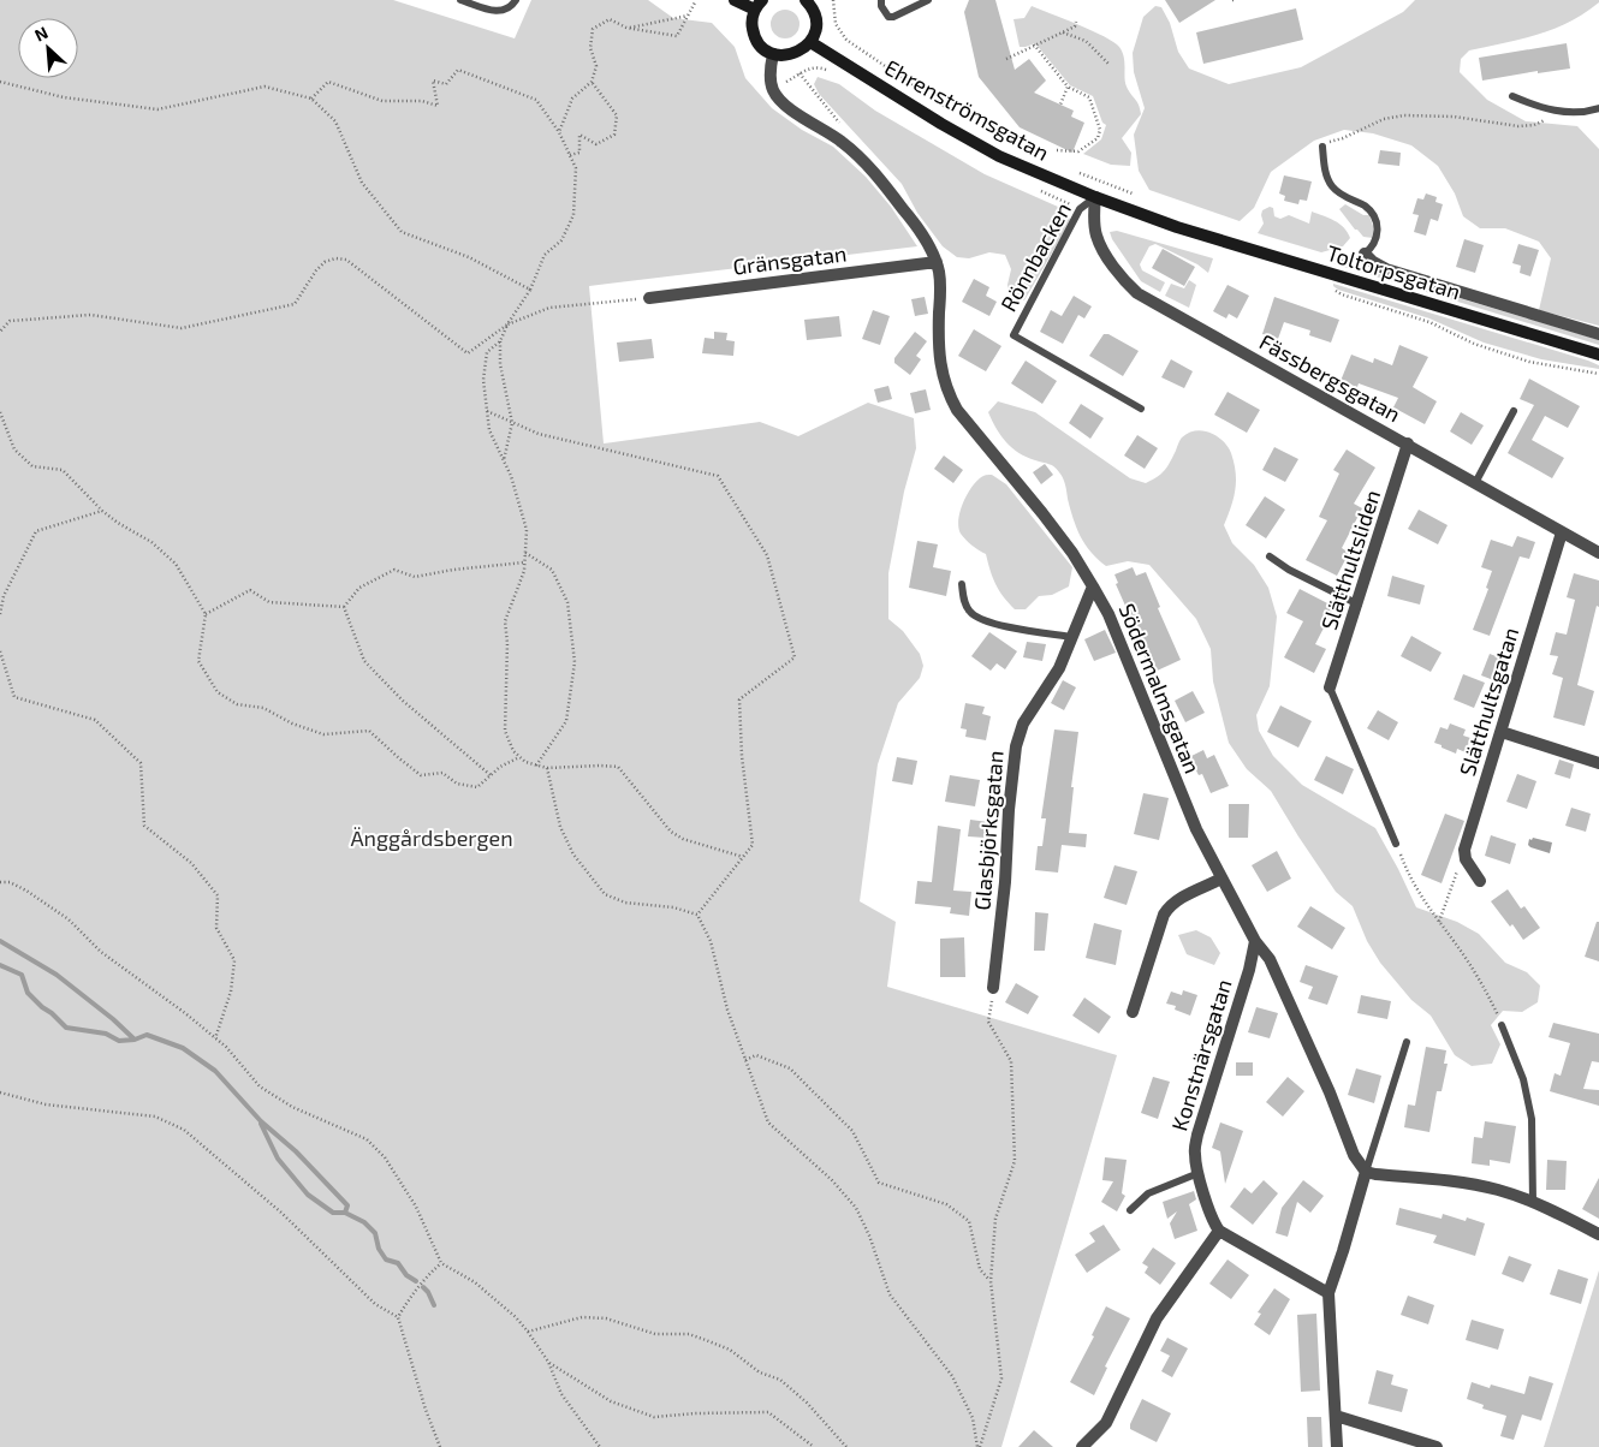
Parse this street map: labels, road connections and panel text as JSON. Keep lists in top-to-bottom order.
{
  "streets": {
    "street": [
      "Ehrenströmsgatan",
      "Gränsgatan",
      "Toltorpsgatan",
      "Fässbergsgatan",
      "Slätthultsliden",
      "Södermalmsgatan",
      "Slätthultsgatan",
      "Glasbjörksgatan",
      "Konstnärsgatan"
    ],
    "lane": ["Rönnbacken"]
  },
  "crossings": [
    ["Ehrenströmsgatan", "Rönnbacken"],
    ["Ehrenströmsgatan", "Toltorpsgatan"],
    ["Ehrenströmsgatan", "Fässbergsgatan"],
    ["Rönnbacken", "Fässbergsgatan"],
    ["Gränsgatan", "Södermalmsgatan"],
    ["Fässbergsgatan", "Slätthultsliden"],
    ["Fässbergsgatan", "Slätthultsgatan"],
    ["Södermalmsgatan", "Glasbjörksgatan"],
    ["Södermalmsgatan", "Konstnärsgatan"]
  ],
  "parks": ["Änggårdsbergen"],
  "north": "top left"
}
